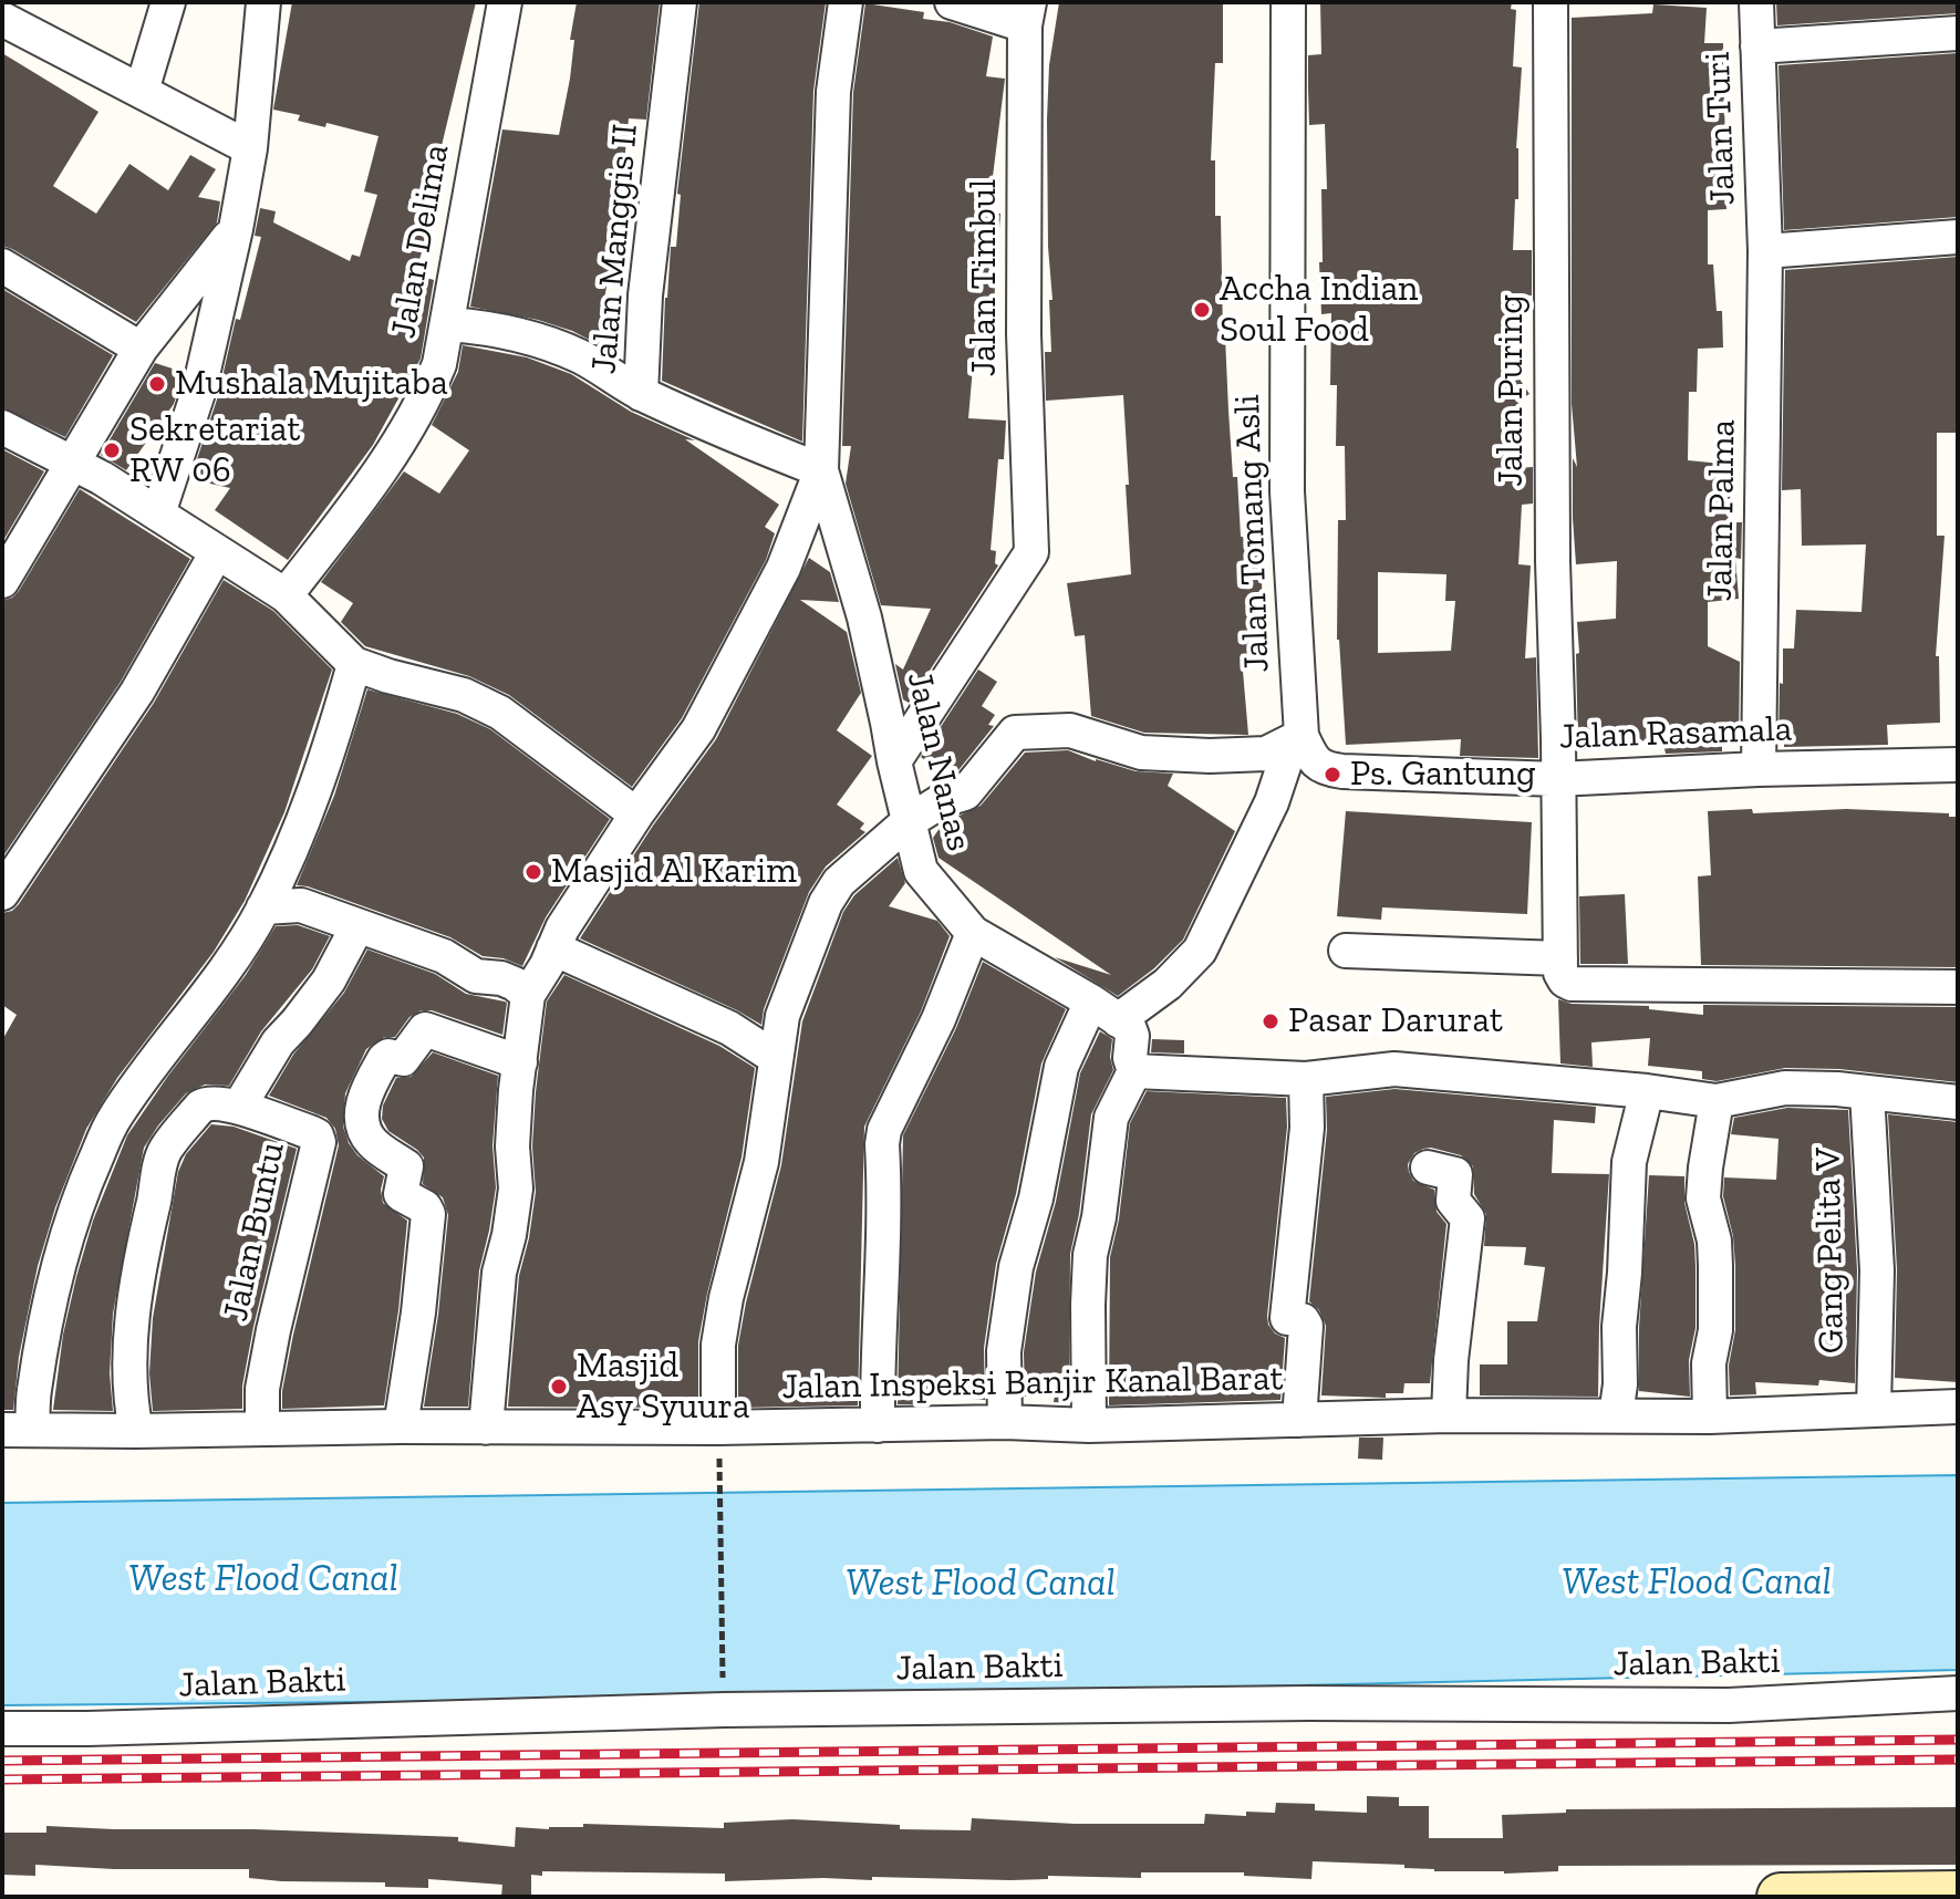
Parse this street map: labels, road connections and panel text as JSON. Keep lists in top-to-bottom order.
{
  "streets": {
    "street": [
      "Jalan Turi",
      "Jalan Delima",
      "Jalan Manggis II",
      "Jalan Timbul",
      "Jalan Puring",
      "Jalan Palma",
      "Jalan Tomang Asli",
      "Jalan Rasamala",
      "Jalan Nanas",
      "Jalan Buntu",
      "Gang Pelita V",
      "Jalan Inspeksi Banjir Kanal Barat",
      "Jalan Bakti"
    ]
  },
  "crossings": [
    ["Jalan Turi", "Jalan Palma"],
    ["Jalan Manggis II", "Jalan Nanas"],
    ["Jalan Timbul", "Jalan Nanas"],
    ["Jalan Puring", "Jalan Rasamala"],
    ["Jalan Palma", "Jalan Rasamala"],
    ["Jalan Tomang Asli", "Jalan Rasamala"],
    ["Jalan Buntu", "Jalan Inspeksi Banjir Kanal Barat"],
    ["Gang Pelita V", "Jalan Inspeksi Banjir Kanal Barat"]
  ],
  "water": ["West Flood Canal"],
  "places": [
    "Accha Indian Soul Food",
    "Mushala Mujitaba",
    "Sekretariat RW 06",
    "Ps. Gantung",
    "Masjid Al Karim",
    "Pasar Darurat",
    "Masjid Asy Syuura"
  ]
}
